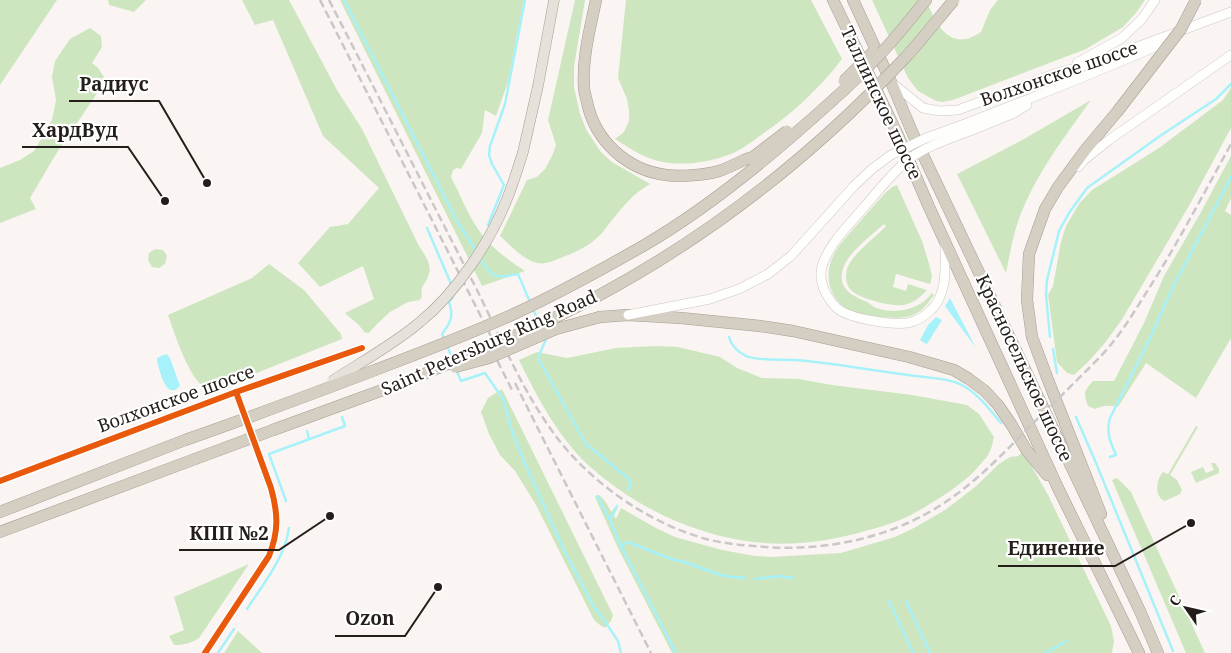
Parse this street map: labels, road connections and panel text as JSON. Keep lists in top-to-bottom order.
{
  "streets": {
    "highway": ["Таллинское шоссе", "Saint Petersburg Ring Road", "Красносельское шоссе"],
    "main road": ["Волхонское шоссе"]
  },
  "crossings": [
    ["Волхонское шоссе", "Таллинское шоссе"],
    ["Волхонское шоссе", "Красносельское шоссе"],
    ["Таллинское шоссе", "Красносельское шоссе"]
  ],
  "places": [
    "Радиус",
    "ХардВуд",
    "КПП №2",
    "Единение",
    "Ozon"
  ],
  "north": "top left"
}
